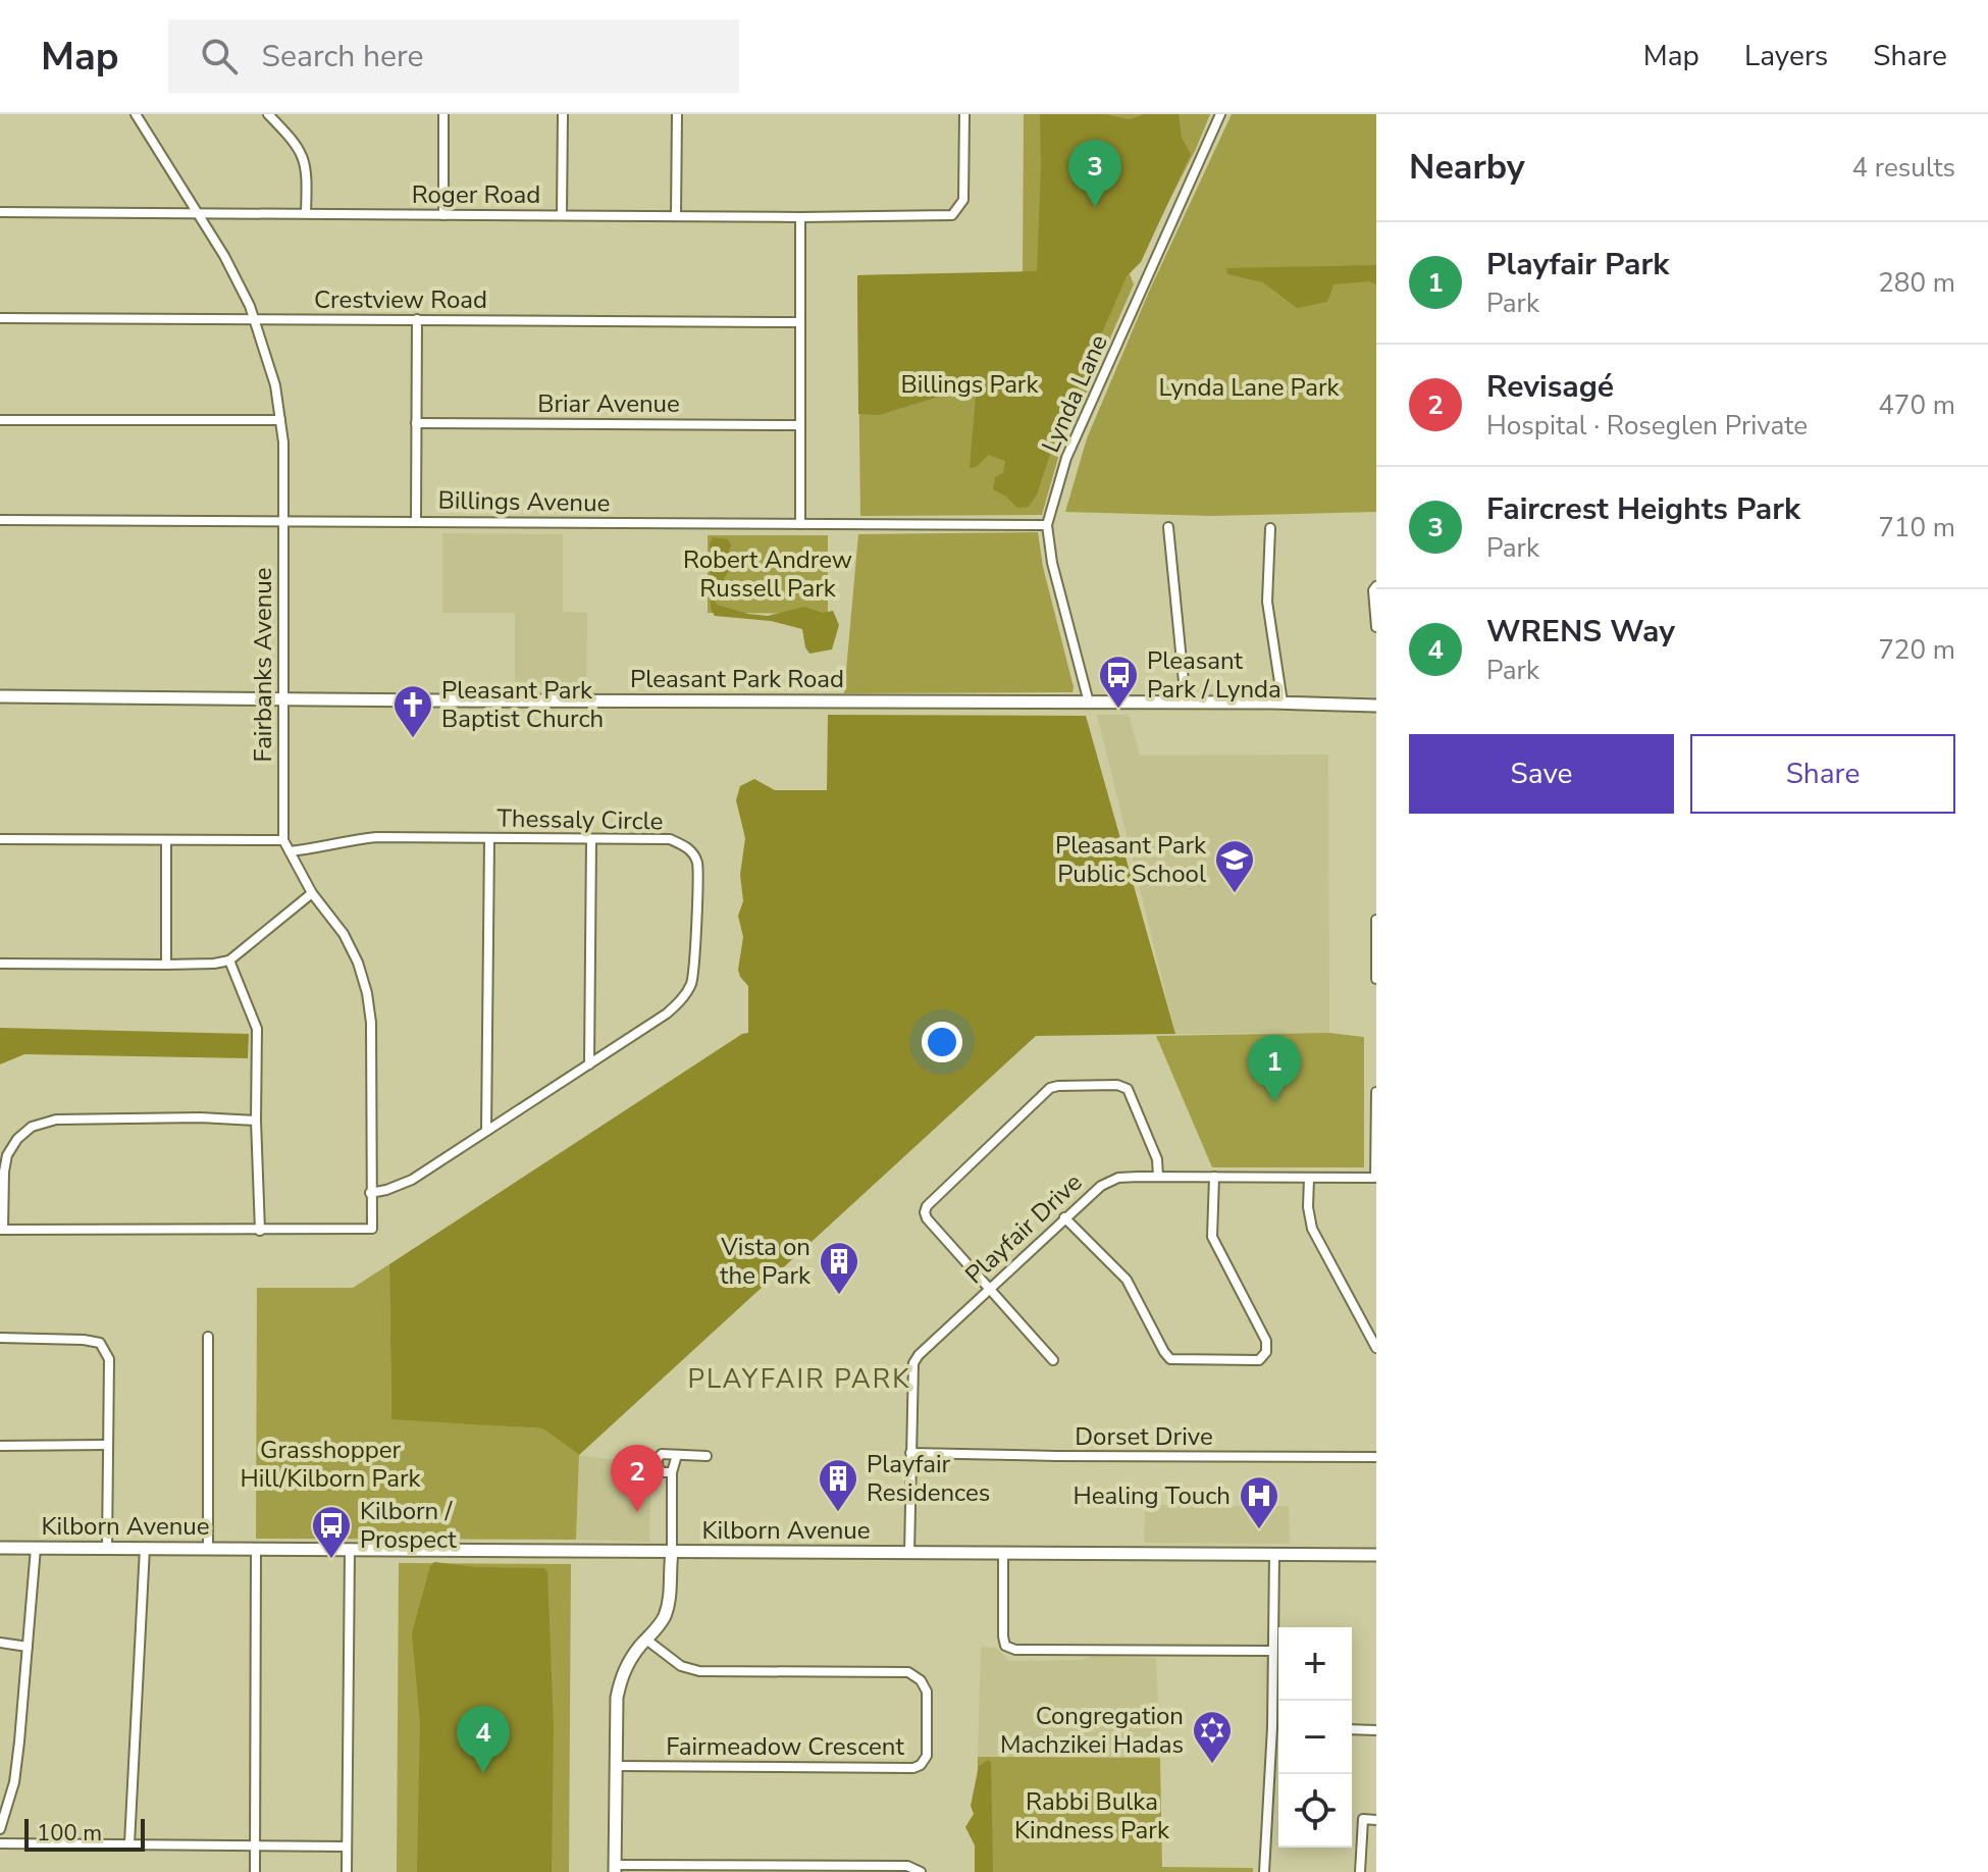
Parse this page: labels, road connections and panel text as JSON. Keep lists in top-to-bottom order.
{
  "streets": {
    "street": [
      "Roger Road",
      "Crestview Road",
      "Lynda Lane",
      "Briar Avenue",
      "Billings Avenue",
      "Fairbanks Avenue",
      "Pleasant Park Road",
      "Thessaly Circle",
      "Playfair Drive",
      "Dorset Drive",
      "Kilborn Avenue",
      "Fairmeadow Crescent"
    ]
  },
  "crossings": [
    ["Roger Road", "Fairbanks Avenue"],
    ["Crestview Road", "Fairbanks Avenue"],
    ["Lynda Lane", "Billings Avenue"],
    ["Lynda Lane", "Pleasant Park Road"],
    ["Billings Avenue", "Fairbanks Avenue"],
    ["Fairbanks Avenue", "Pleasant Park Road"],
    ["Fairbanks Avenue", "Thessaly Circle"],
    ["Playfair Drive", "Dorset Drive"],
    ["Playfair Drive", "Kilborn Avenue"]
  ],
  "districts": ["PLAYFAIR PARK"],
  "parks": [
    "Billings Park",
    "Lynda Lane Park",
    "Robert Andrew Russell Park",
    "Grasshopper Hill/Kilborn Park",
    "Rabbi Bulka Kindness Park"
  ],
  "places": {
    "bus stop": ["Pleasant Park / Lynda", "Kilborn / Prospect"],
    "church": ["Pleasant Park Baptist Church"],
    "school or university": ["Pleasant Park Public School"],
    "building": ["Vista on the Park", "Playfair Residences"],
    "hospital": ["Healing Touch"],
    "synagogue": ["Congregation Machzikei Hadas"]
  },
  "scale_bar": "100 m",
  "page": {
    "header": "Map",
    "search": "Search here",
    "nav": ["Map", "Layers", "Share"],
    "heading": ["Nearby", "4 results"],
    "pins": [
      "3",
      "1",
      "2",
      "4"
    ],
    "list": [
      {
        "mark": "1",
        "name": "Playfair Park",
        "note": "Park",
        "value": "280 m"
      },
      {
        "mark": "2",
        "name": "Revisagé",
        "note": "Hospital · Roseglen Private",
        "value": "470 m"
      },
      {
        "mark": "3",
        "name": "Faircrest Heights Park",
        "note": "Park",
        "value": "710 m"
      },
      {
        "mark": "4",
        "name": "WRENS Way",
        "note": "Park",
        "value": "720 m"
      }
    ],
    "buttons": ["Save", "Share"],
    "map_buttons": ["+", "−"],
    "scale": "100 m"
  }
}
